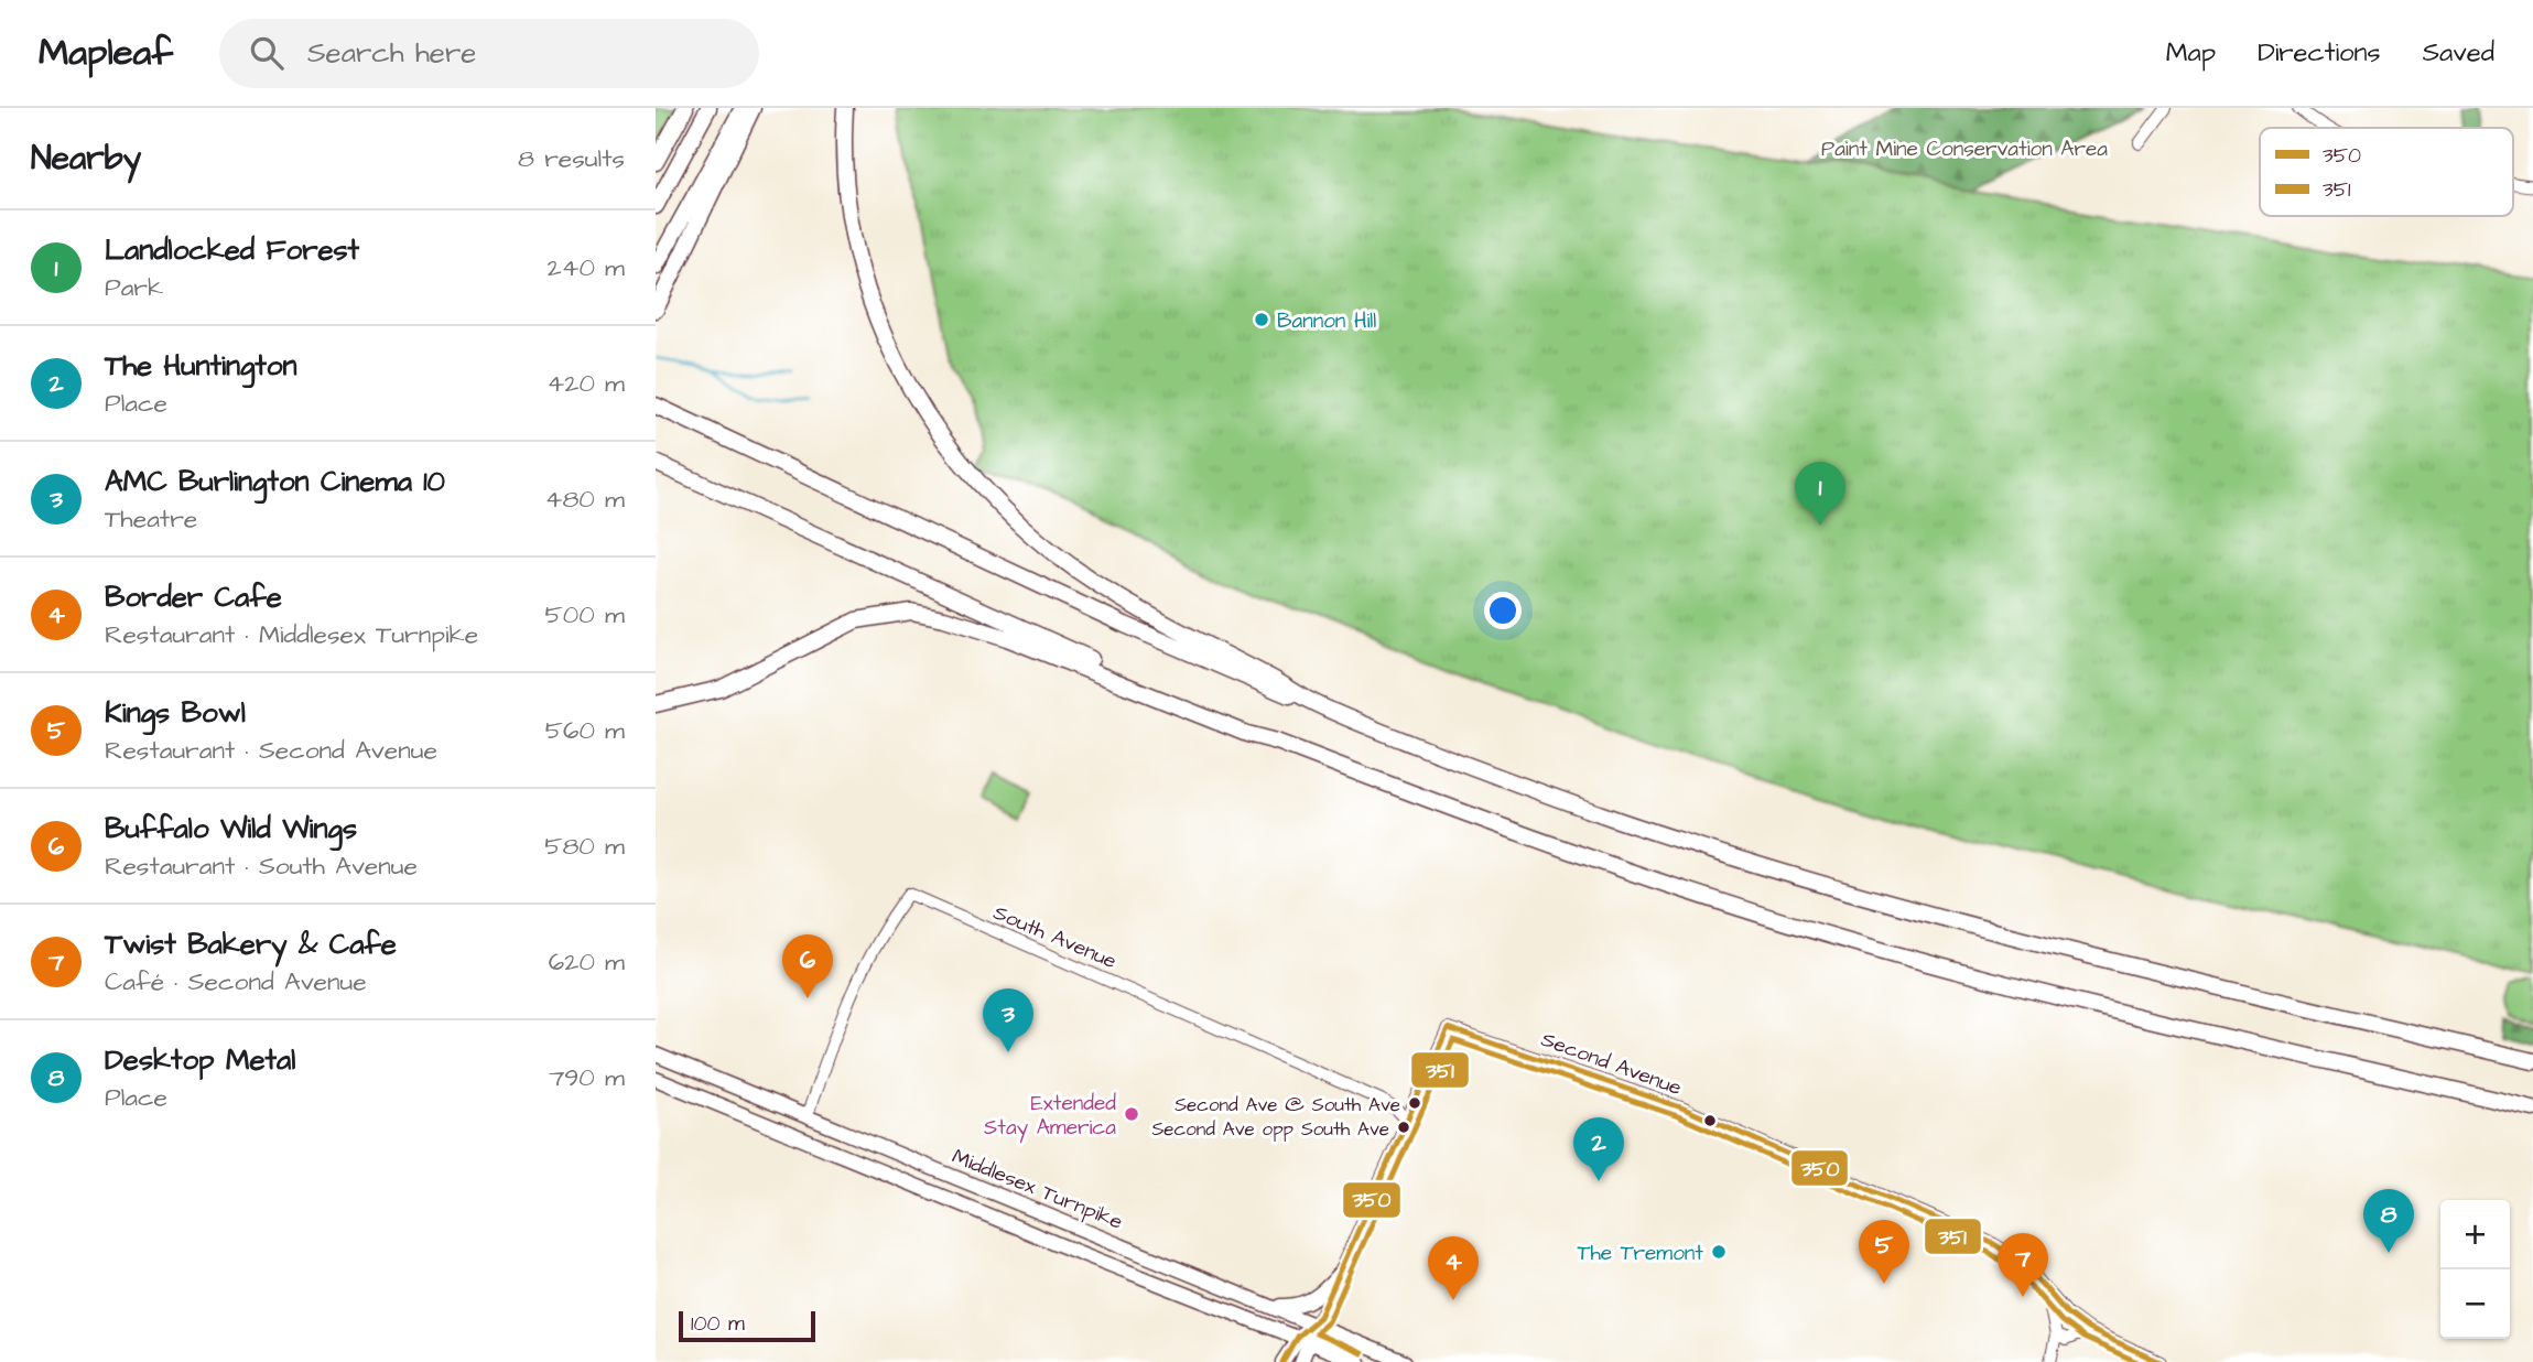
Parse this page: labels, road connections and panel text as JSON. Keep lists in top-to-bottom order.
{
  "streets": {
    "main road": ["Middlesex Turnpike"],
    "street": ["South Avenue", "Second Avenue"]
  },
  "crossings": [
    ["South Avenue", "Second Avenue"],
    ["South Avenue", "Middlesex Turnpike"],
    ["Second Avenue", "Middlesex Turnpike"]
  ],
  "parks": ["Paint Mine Conservation Area"],
  "places": [
    "Bannon Hill",
    "Second Ave @ South Ave",
    "Extended Stay America",
    "Second Ave opp South Ave",
    "The Tremont"
  ],
  "lines": ["transit line 350", "transit line 351"],
  "legend": ["350", "351"],
  "scale_bar": "100 m",
  "page": {
    "header": "Mapleaf",
    "search": "Search here",
    "nav": ["Map", "Directions", "Saved"],
    "heading": ["Nearby", "8 results"],
    "list": [
      {
        "mark": "1",
        "name": "Landlocked Forest",
        "note": "Park",
        "value": "240 m"
      },
      {
        "mark": "2",
        "name": "The Huntington",
        "note": "Place",
        "value": "420 m"
      },
      {
        "mark": "3",
        "name": "AMC Burlington Cinema 10",
        "note": "Theatre",
        "value": "480 m"
      },
      {
        "mark": "4",
        "name": "Border Cafe",
        "note": "Restaurant · Middlesex Turnpike",
        "value": "500 m"
      },
      {
        "mark": "5",
        "name": "Kings Bowl",
        "note": "Restaurant · Second Avenue",
        "value": "560 m"
      },
      {
        "mark": "6",
        "name": "Buffalo Wild Wings",
        "note": "Restaurant · South Avenue",
        "value": "580 m"
      },
      {
        "mark": "7",
        "name": "Twist Bakery & Cafe",
        "note": "Café · Second Avenue",
        "value": "620 m"
      },
      {
        "mark": "8",
        "name": "Desktop Metal",
        "note": "Place",
        "value": "790 m"
      }
    ],
    "pins": [
      "1",
      "6",
      "3",
      "2",
      "8",
      "5",
      "7",
      "4"
    ],
    "map_buttons": ["+", "−"],
    "scale": "100 m"
  }
}
